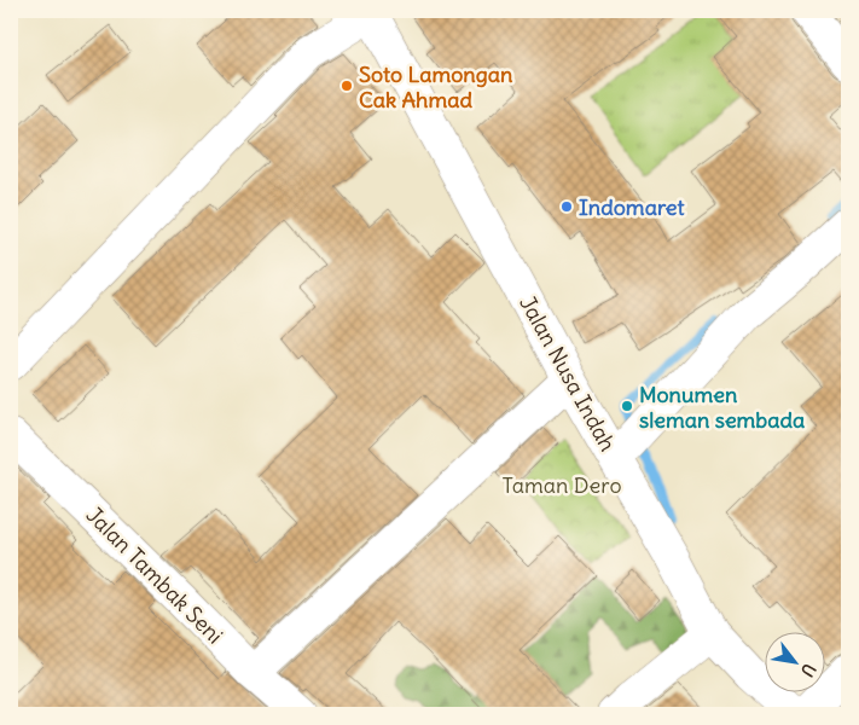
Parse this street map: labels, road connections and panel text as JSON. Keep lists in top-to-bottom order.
{
  "streets": {
    "street": ["Jalan Nusa Indah", "Jalan Tambak Seni"]
  },
  "parks": ["Taman Dero"],
  "places": ["Soto Lamongan Cak Ahmad", "Indomaret", "Monumen sleman sembada"],
  "north": "bottom right"
}
